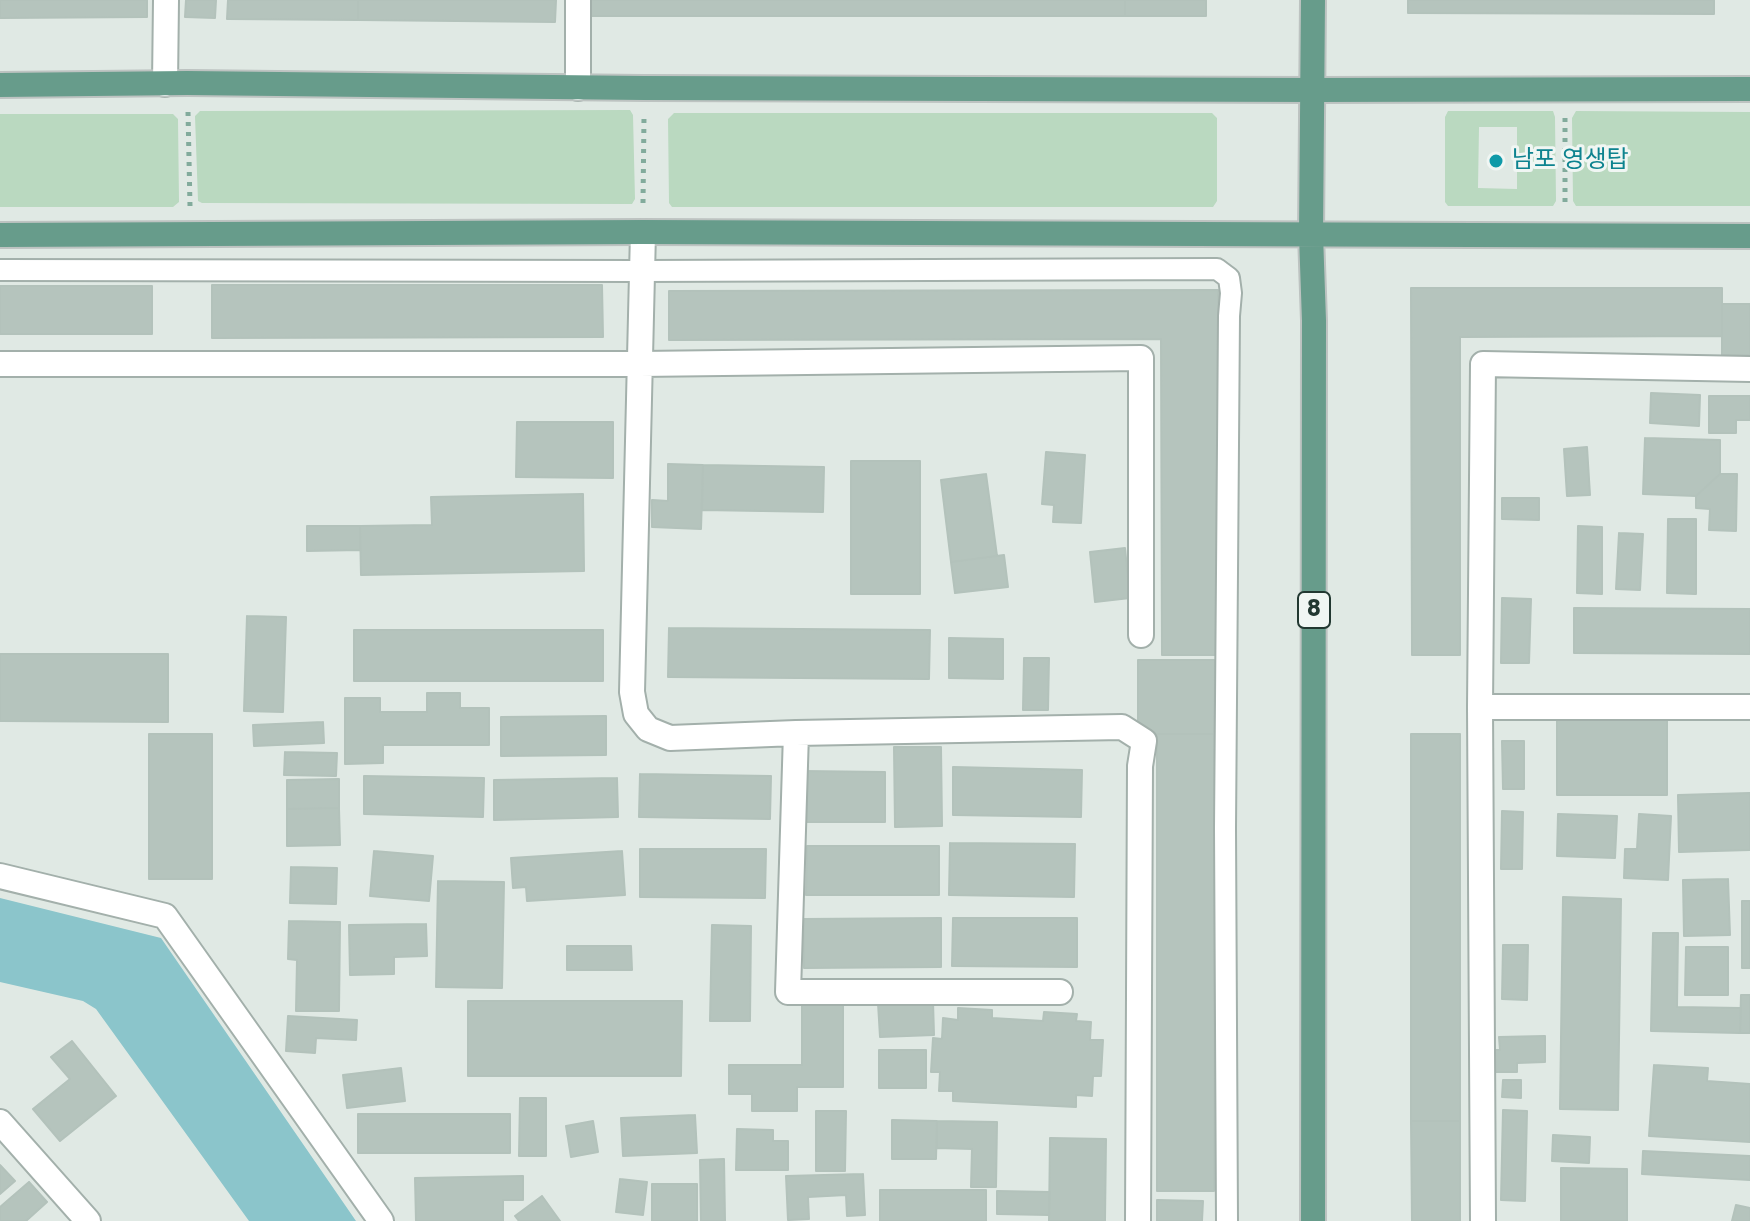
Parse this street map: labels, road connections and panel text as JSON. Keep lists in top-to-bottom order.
{
  "streets": {
    "main road": ["8"]
  },
  "places": ["남포 영생탑"]
}
